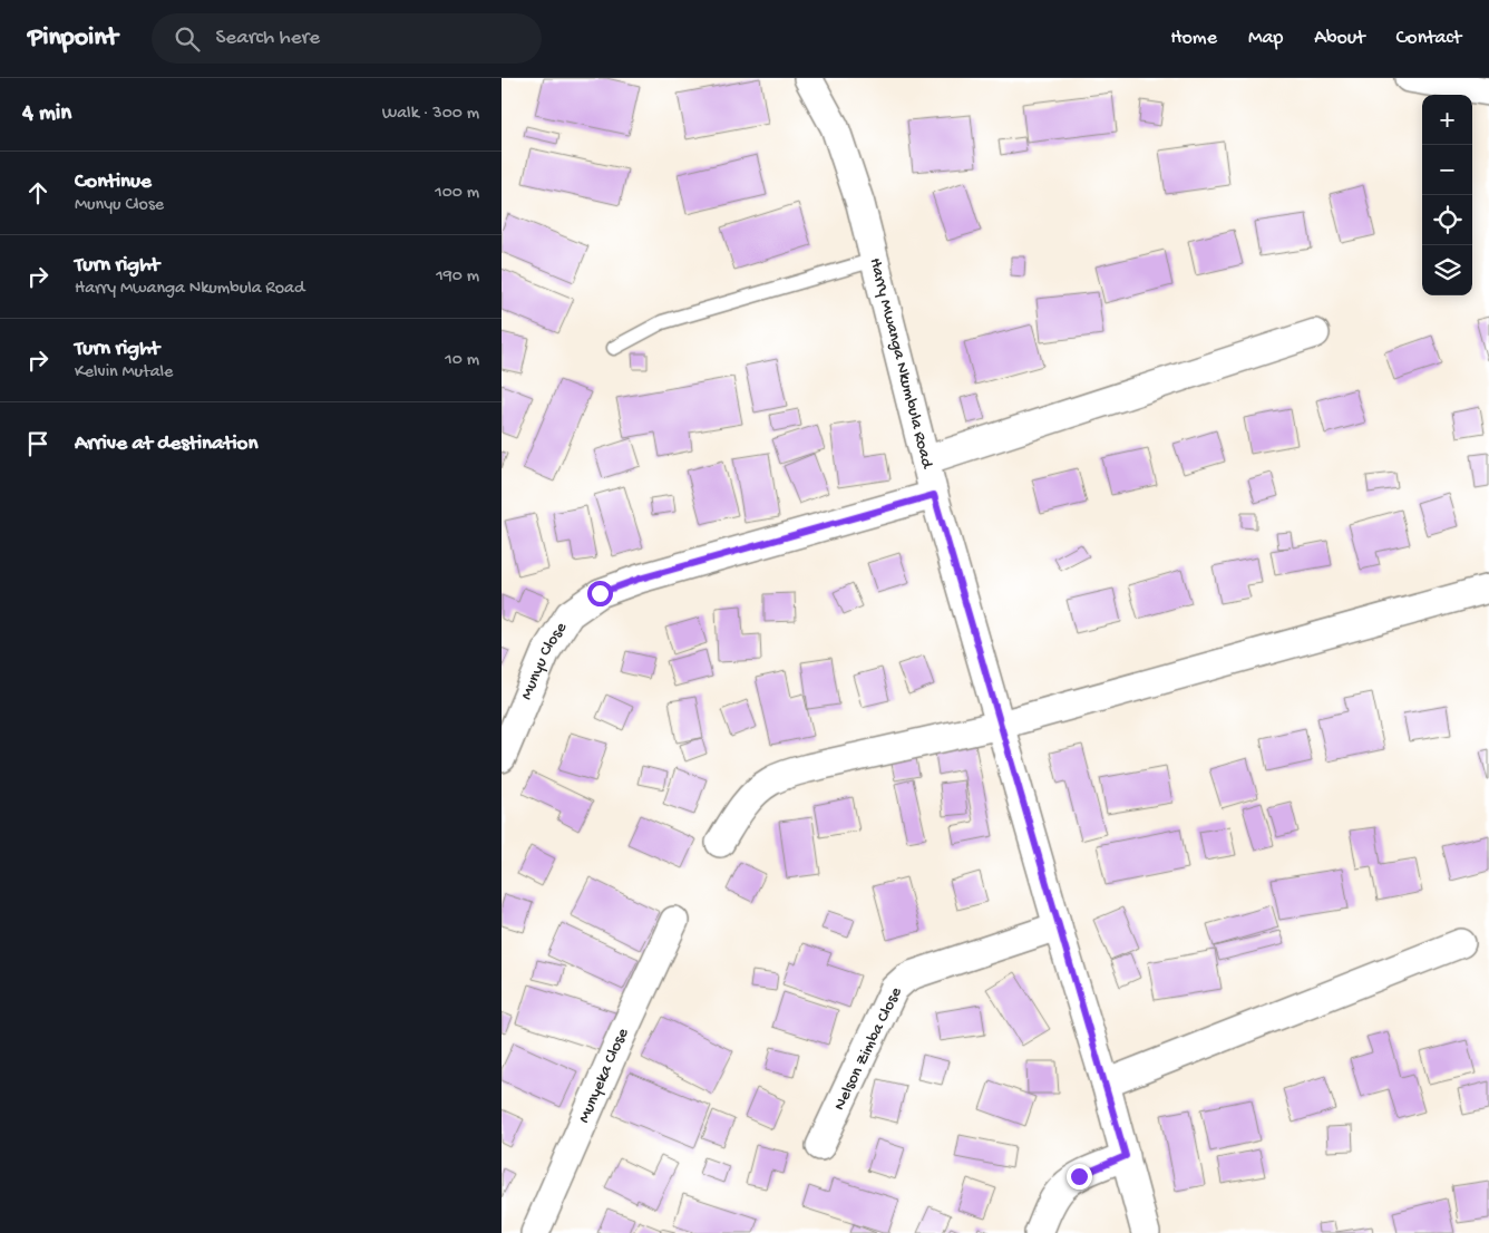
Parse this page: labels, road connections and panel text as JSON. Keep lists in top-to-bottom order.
{
  "streets": {
    "street": [
      "Harry Mwanga Nkumbula Road",
      "Munyu Close",
      "Nelson Zimba Close",
      "Munyeka Close"
    ]
  },
  "crossings": [
    ["Harry Mwanga Nkumbula Road", "Munyu Close"],
    ["Harry Mwanga Nkumbula Road", "Nelson Zimba Close"]
  ],
  "page": {
    "header": "Pinpoint",
    "search": "Search here",
    "nav": [
      "Home",
      "Map",
      "About",
      "Contact"
    ],
    "heading": ["4 min", "Walk · 300 m"],
    "map_buttons": ["+", "−"],
    "list": [
      ["Continue", "Munyu Close", "100 m"],
      ["Turn right", "Harry Mwanga Nkumbula Road", "190 m"],
      ["Turn right", "Kelvin Mutale", "10 m"],
      "Arrive at destination"
    ]
  }
}
